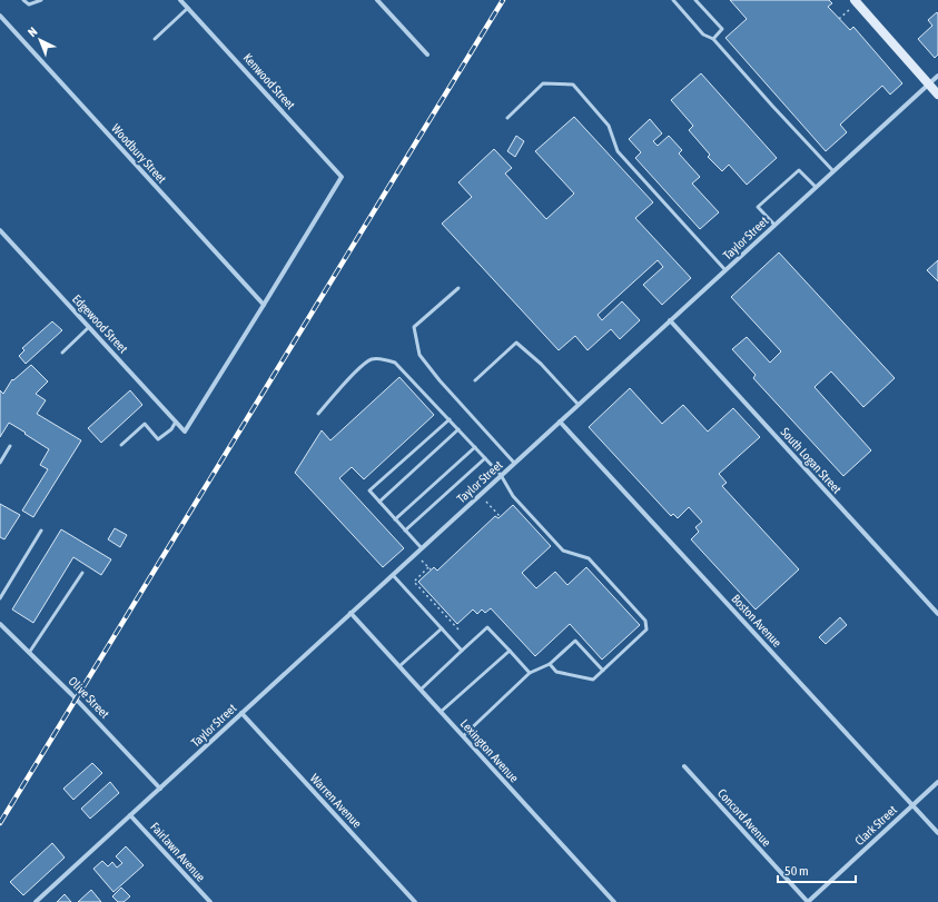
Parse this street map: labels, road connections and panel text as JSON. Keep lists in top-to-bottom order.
{
  "streets": {
    "street": [
      "Kenwood Street",
      "Woodbury Street",
      "Taylor Street",
      "Edgewood Street",
      "South Logan Street",
      "Boston Avenue",
      "Olive Street",
      "Lexington Avenue",
      "Warren Avenue",
      "Concord Avenue",
      "Clark Street",
      "Fairlawn Avenue"
    ]
  },
  "crossings": [
    ["Kenwood Street", "Woodbury Street"],
    ["Kenwood Street", "Edgewood Street"],
    ["Woodbury Street", "Edgewood Street"],
    ["Taylor Street", "South Logan Street"],
    ["Taylor Street", "Boston Avenue"],
    ["Taylor Street", "Olive Street"],
    ["Taylor Street", "Lexington Avenue"],
    ["Taylor Street", "Warren Avenue"],
    ["Taylor Street", "Fairlawn Avenue"],
    ["Boston Avenue", "Clark Street"],
    ["Concord Avenue", "Clark Street"]
  ],
  "scale_bar": "50 m",
  "north": "top left"
}
